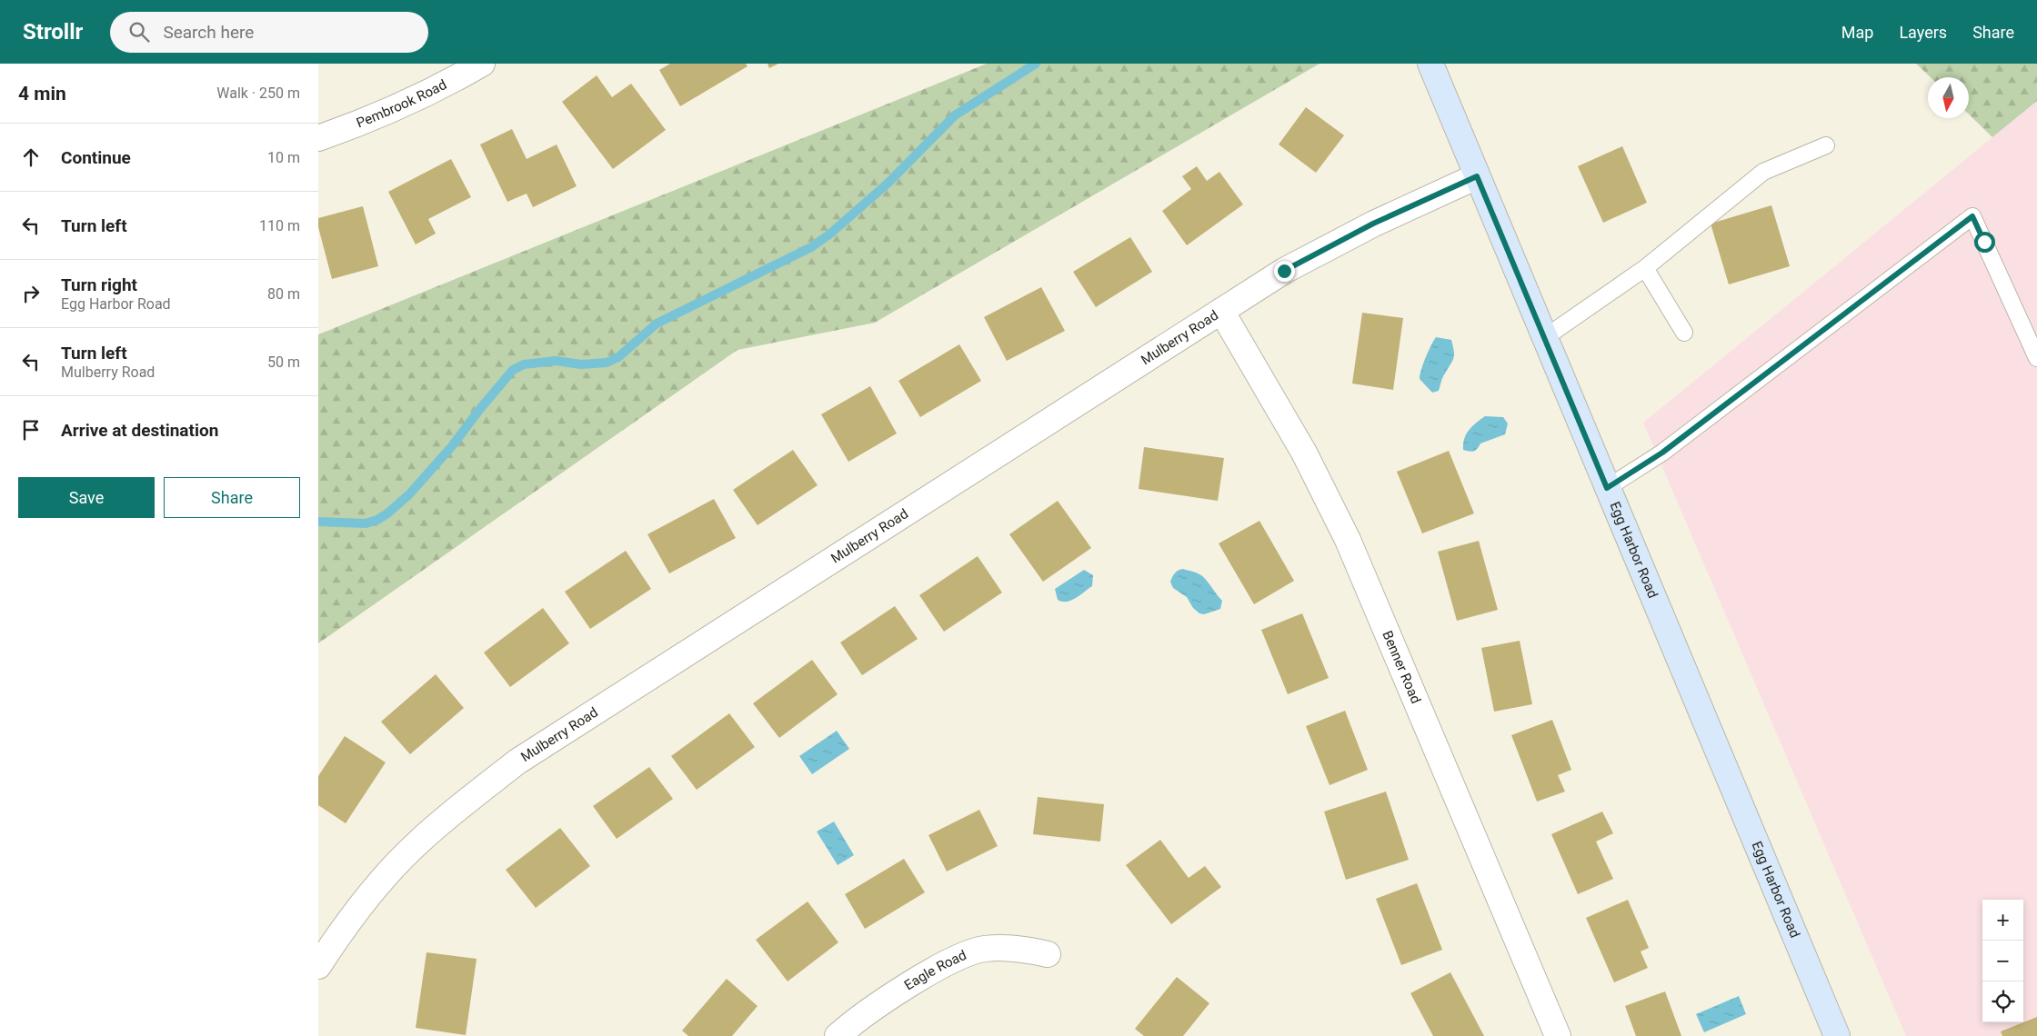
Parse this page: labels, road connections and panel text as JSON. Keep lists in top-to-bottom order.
{
  "streets": {
    "main road": ["Egg Harbor Road"],
    "street": [
      "Pembrook Road",
      "Mulberry Road",
      "Benner Road",
      "Eagle Road"
    ]
  },
  "crossings": [
    ["Mulberry Road", "Egg Harbor Road"],
    ["Mulberry Road", "Benner Road"]
  ],
  "north": "bottom",
  "page": {
    "header": "Strollr",
    "search": "Search here",
    "nav": ["Map", "Layers", "Share"],
    "heading": ["4 min", "Walk · 250 m"],
    "list": [
      ["Continue", "10 m"],
      ["Turn left", "110 m"],
      ["Turn right", "Egg Harbor Road", "80 m"],
      ["Turn left", "Mulberry Road", "50 m"],
      "Arrive at destination"
    ],
    "buttons": ["Save", "Share"],
    "map_buttons": ["+", "−"]
  }
}
